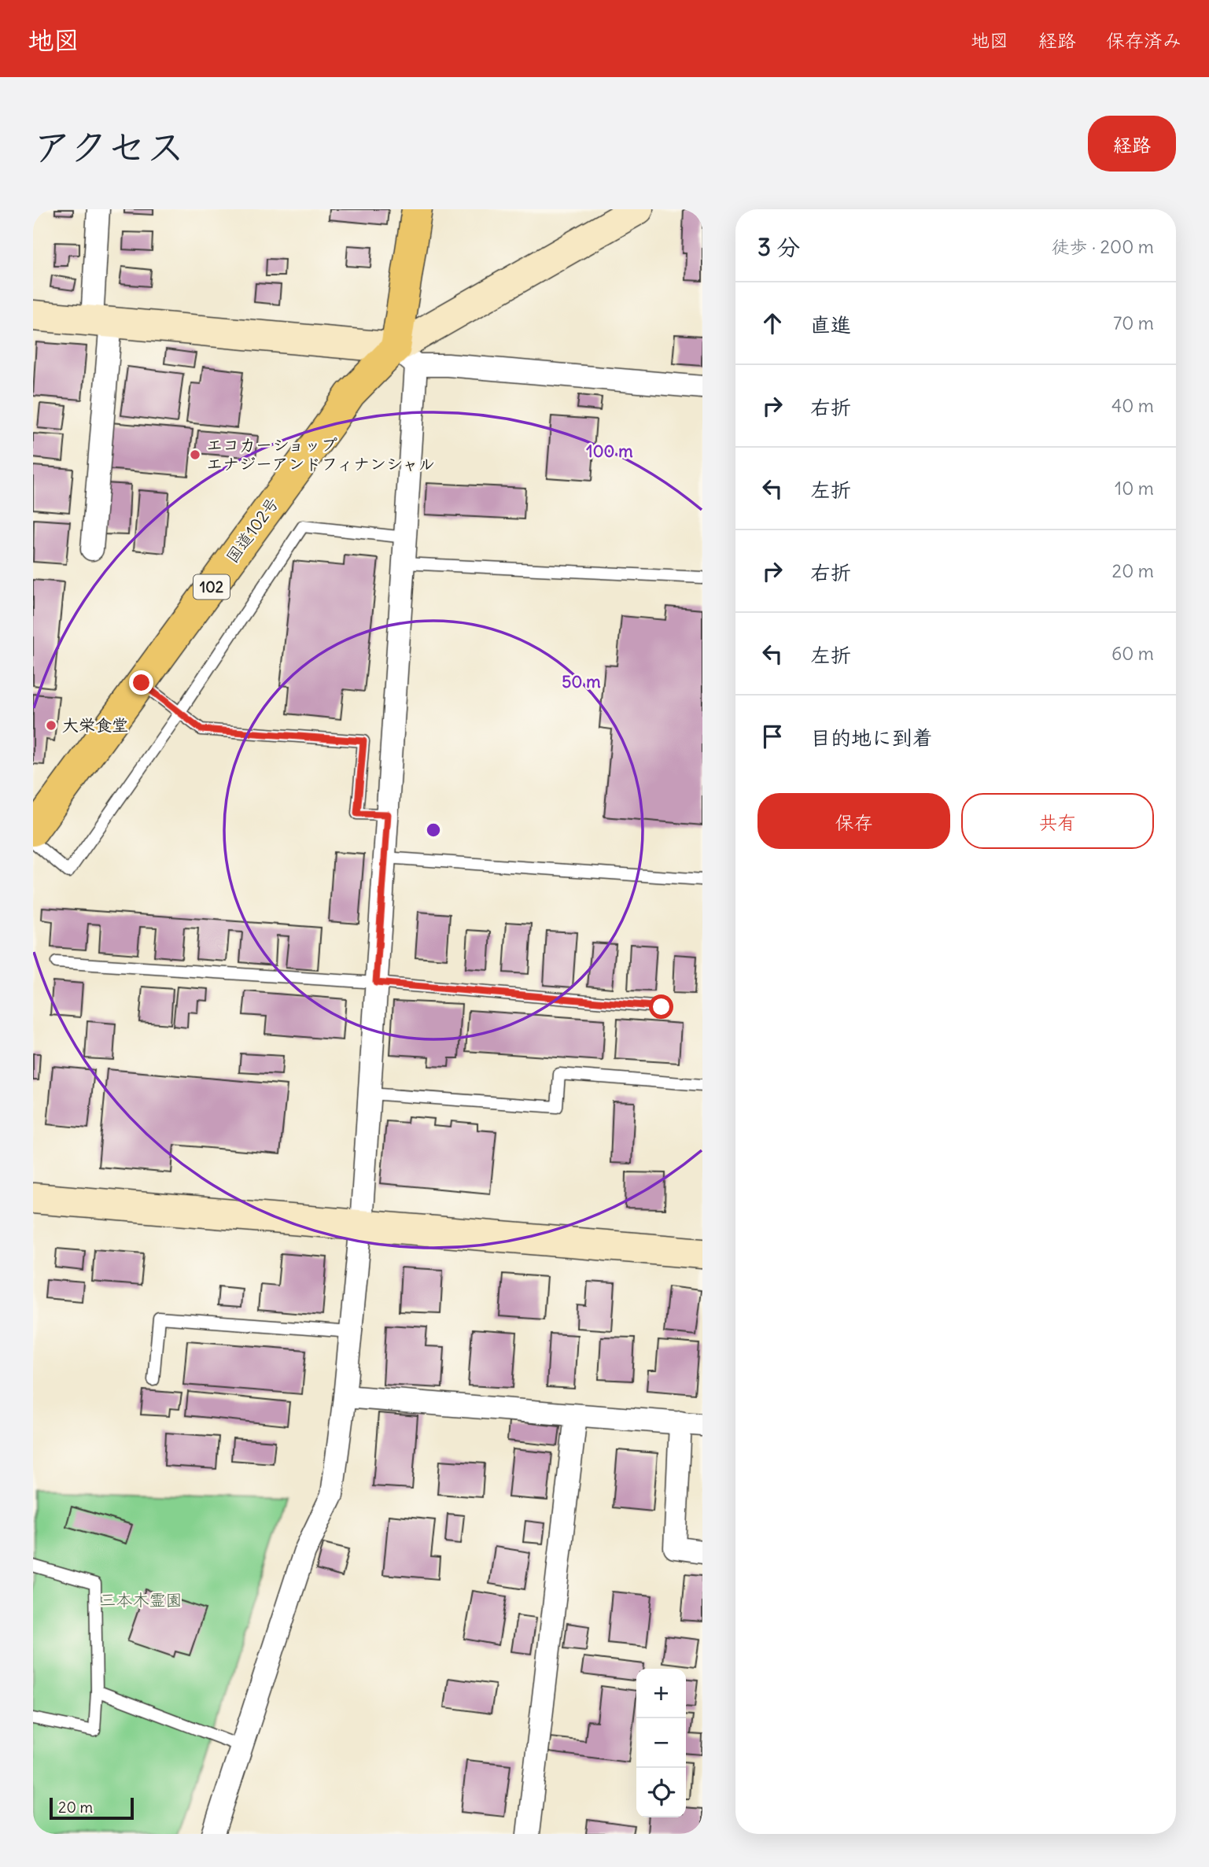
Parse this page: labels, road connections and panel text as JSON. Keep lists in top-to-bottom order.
{
  "streets": {
    "highway": ["国道102号", "102"]
  },
  "parks": ["三本木霊園"],
  "places": ["エコカーショップ エナジーアンドフィナンシャル", "大栄食堂"],
  "scale_bar": "20 m",
  "page": {
    "header": "地図",
    "nav": ["地図", "経路", "保存済み"],
    "title": "アクセス",
    "buttons": [
      "経路",
      ["保存", "共有"]
    ],
    "heading": ["3 分", "徒歩 · 200 m"],
    "list": [
      ["直進", "70 m"],
      ["右折", "40 m"],
      ["左折", "10 m"],
      ["右折", "20 m"],
      ["左折", "60 m"],
      "目的地に到着"
    ],
    "map_buttons": ["+", "−"],
    "scale": "20 m"
  },
  "rings": ["100 m", "50 m"]
}
